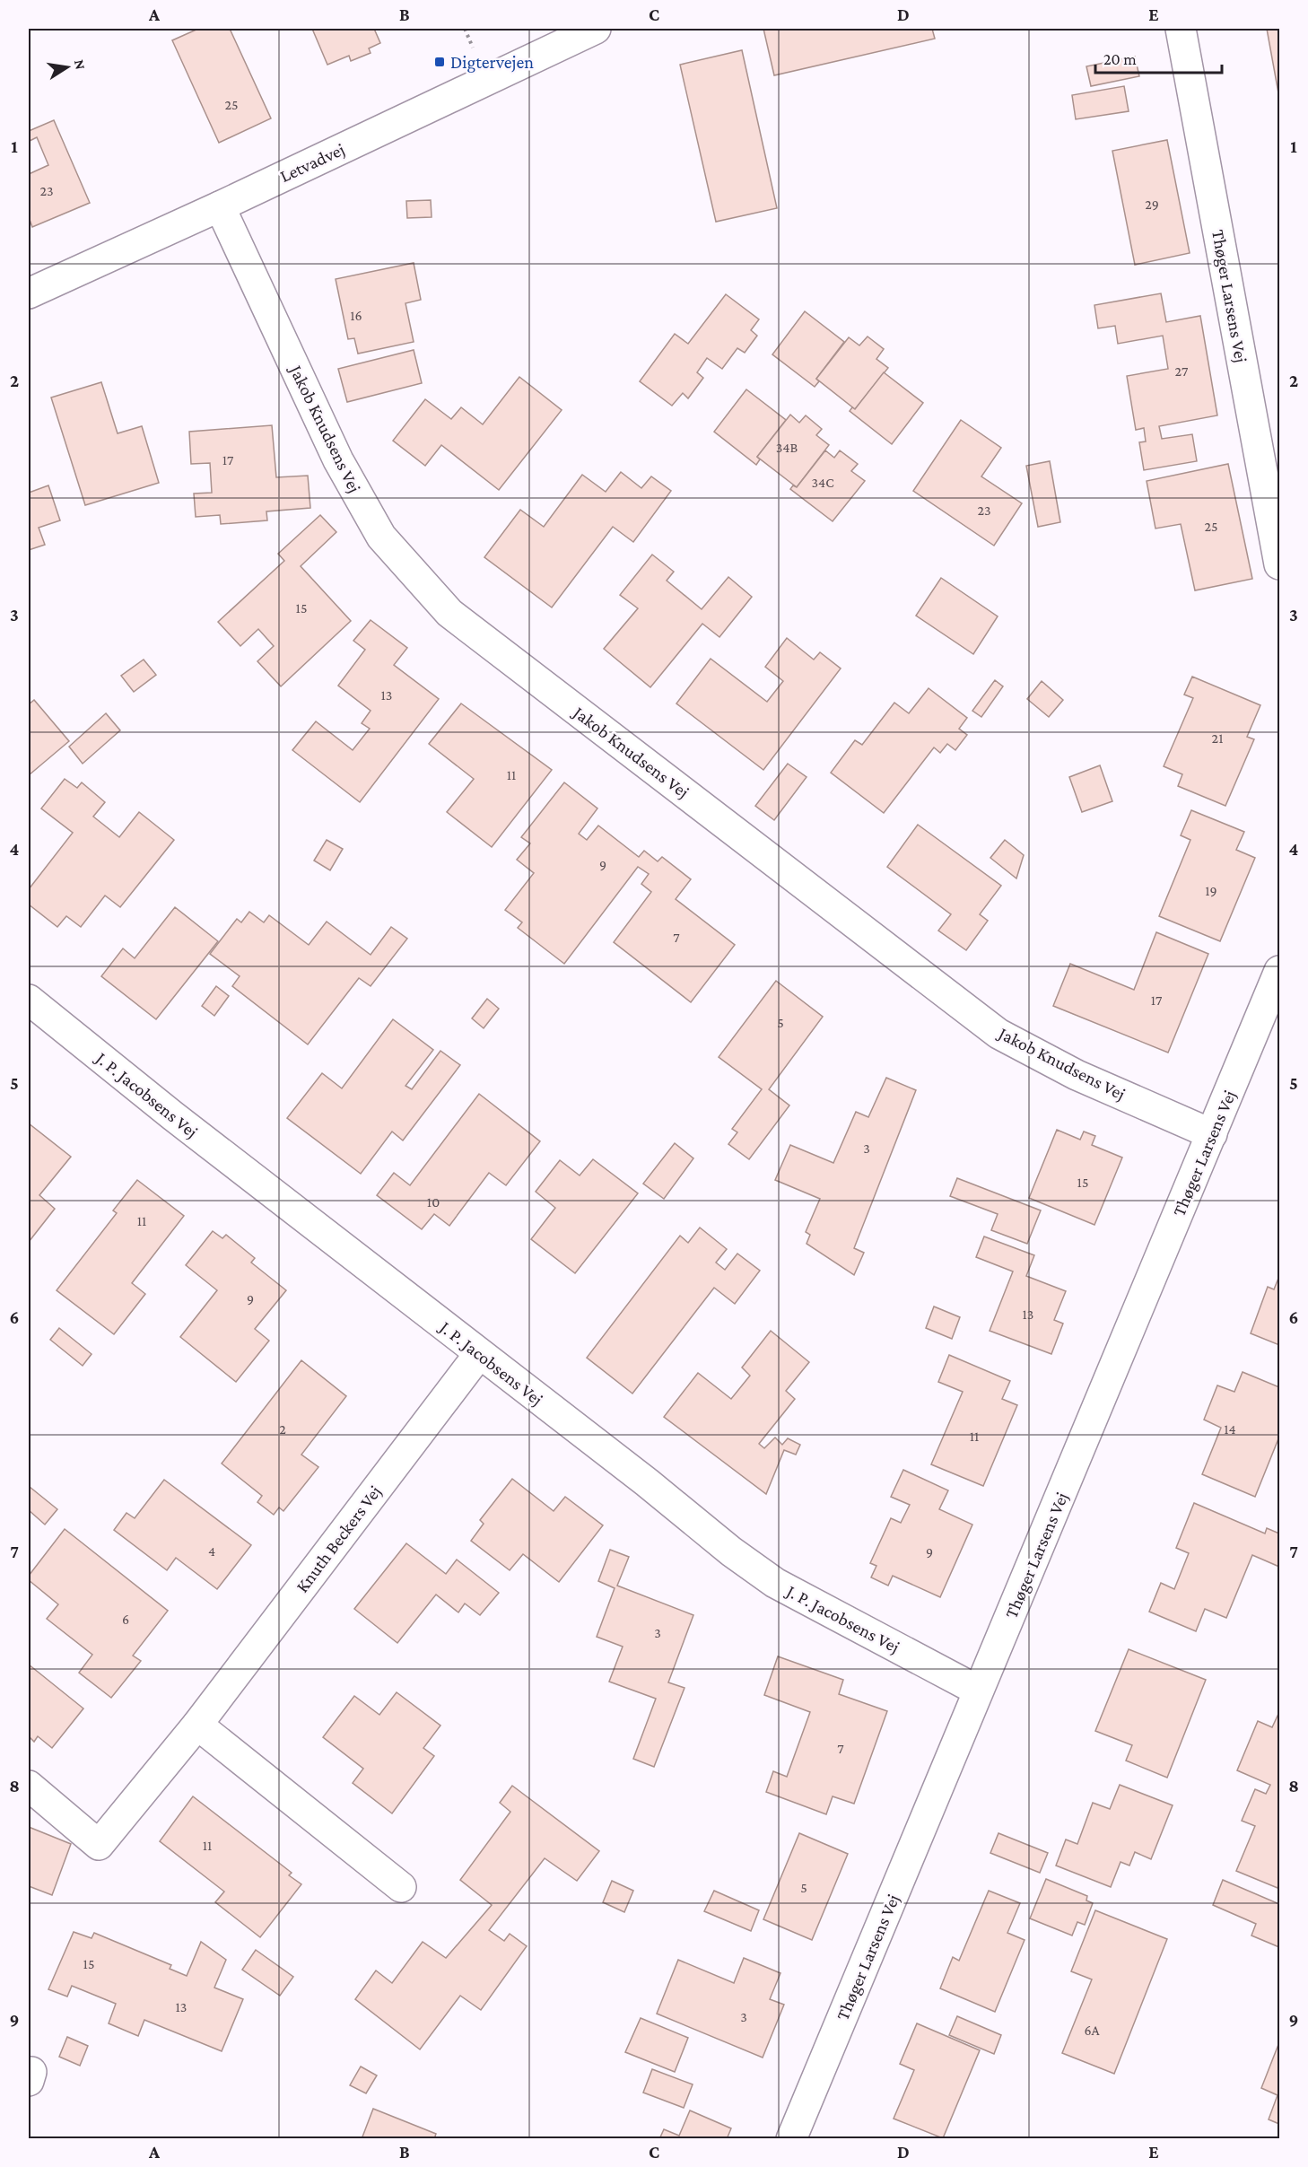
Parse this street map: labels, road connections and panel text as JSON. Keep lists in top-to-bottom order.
{
  "streets": {
    "street": [
      "Letvadvej",
      "Thøger Larsens Vej",
      "Jakob Knudsens Vej",
      "J. P. Jacobsens Vej",
      "Knuth Beckers Vej"
    ]
  },
  "crossings": [
    ["Letvadvej", "Jakob Knudsens Vej"],
    ["Thøger Larsens Vej", "Jakob Knudsens Vej"],
    ["Thøger Larsens Vej", "J. P. Jacobsens Vej"],
    ["J. P. Jacobsens Vej", "Knuth Beckers Vej"]
  ],
  "places": {
    "transit": ["Digtervejen"]
  },
  "house_numbers": [
    "25",
    "23",
    "29",
    "16",
    "27",
    "34B",
    "17",
    "34C",
    "23",
    "25",
    "15",
    "13",
    "21",
    "11",
    "9",
    "19",
    "7",
    "17",
    "5",
    "3",
    "15",
    "10",
    "11",
    "9",
    "13",
    "2",
    "14",
    "11",
    "4",
    "9",
    "6",
    "3",
    "7",
    "11",
    "5",
    "15",
    "13",
    "3",
    "6A"
  ],
  "scale_bar": "20 m",
  "north": "right",
  "grid": {
    "columns": [
      "A",
      "B",
      "C",
      "D",
      "E"
    ],
    "rows": [
      "1",
      "2",
      "3",
      "4",
      "5",
      "6",
      "7",
      "8",
      "9"
    ]
  }
}
